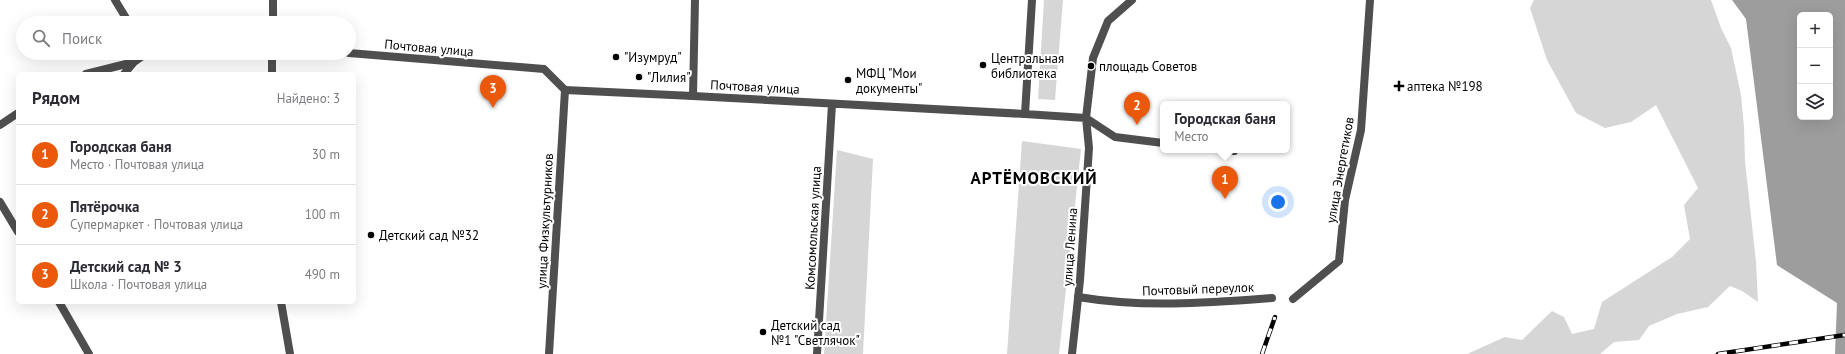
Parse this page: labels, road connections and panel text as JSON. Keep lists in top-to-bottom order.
{
  "streets": {
    "street": [
      "Почтовая улица",
      "улица Энергетиков",
      "улица Физкультурников",
      "Комсомольская улица",
      "улица Ленина",
      "Почтовый переулок"
    ]
  },
  "crossings": [
    ["Почтовая улица", "улица Физкультурников"],
    ["Почтовая улица", "Комсомольская улица"],
    ["Почтовая улица", "улица Ленина"],
    ["улица Ленина", "Почтовый переулок"]
  ],
  "districts": ["АРТЁМОВСКИЙ"],
  "places": {
    "other": [
      "\"Изумруд\"",
      "Центральная библиотека",
      "площадь Советов",
      "\"Лилия\"",
      "МФЦ \"Мои документы\"",
      "Детский сад №32",
      "Детский сад №1 \"Светлячок\""
    ],
    "health": ["аптека №198"]
  },
  "page": {
    "map_buttons": ["+", "−"],
    "search": "Поиск",
    "heading": ["Рядом", "Найдено: 3"],
    "pins": ["3", "2", "1"],
    "popup": ["Городская баня", "Место"],
    "list": [
      {
        "mark": "1",
        "name": "Городская баня",
        "note": "Место · Почтовая улица",
        "value": "30 m"
      },
      {
        "mark": "2",
        "name": "Пятёрочка",
        "note": "Супермаркет · Почтовая улица",
        "value": "100 m"
      },
      {
        "mark": "3",
        "name": "Детский сад № 3",
        "note": "Школа · Почтовая улица",
        "value": "490 m"
      }
    ]
  }
}
